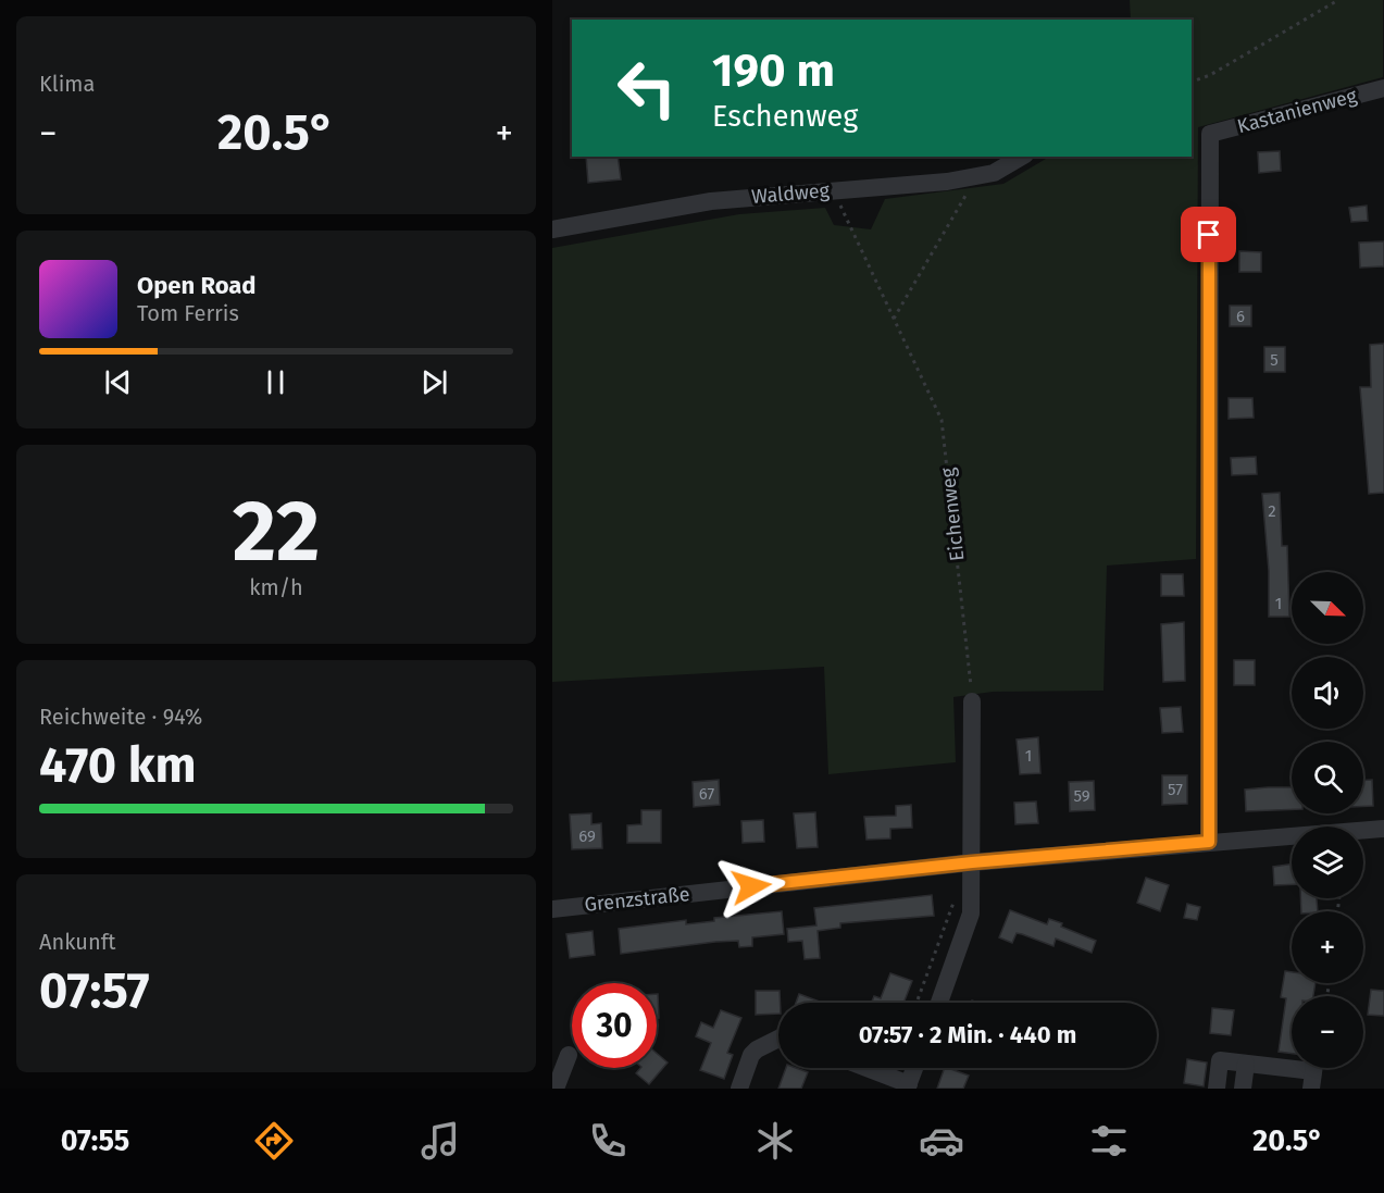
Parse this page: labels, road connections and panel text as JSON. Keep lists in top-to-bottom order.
{
  "streets": {
    "street": ["Kastanienweg", "Waldweg", "Grenzstraße"],
    "path": ["Eichenweg"]
  },
  "crossings": [
    ["Kastanienweg", "Grenzstraße"],
    ["Waldweg", "Eichenweg"]
  ],
  "house_numbers": [
    "6",
    "5",
    "2",
    "1",
    "1",
    "57",
    "67",
    "59",
    "69"
  ],
  "north": "bottom right",
  "page": {
    "tile": [
      "Klima",
      ["22", "km/h"],
      ["Reichweite · 94%", "470 km"],
      ["Ankunft", "07:57"]
    ],
    "turn": ["190 m", "Eschenweg"],
    "heat": ["−", "20.5°", "+"],
    "song": ["Open Road", "Tom Ferris"],
    "map_buttons": ["+", "−"],
    "limit": "30",
    "trip": "07:57 · 2 Min. · 440 m",
    "tabs": ["07:55", "20.5°"]
  }
}
